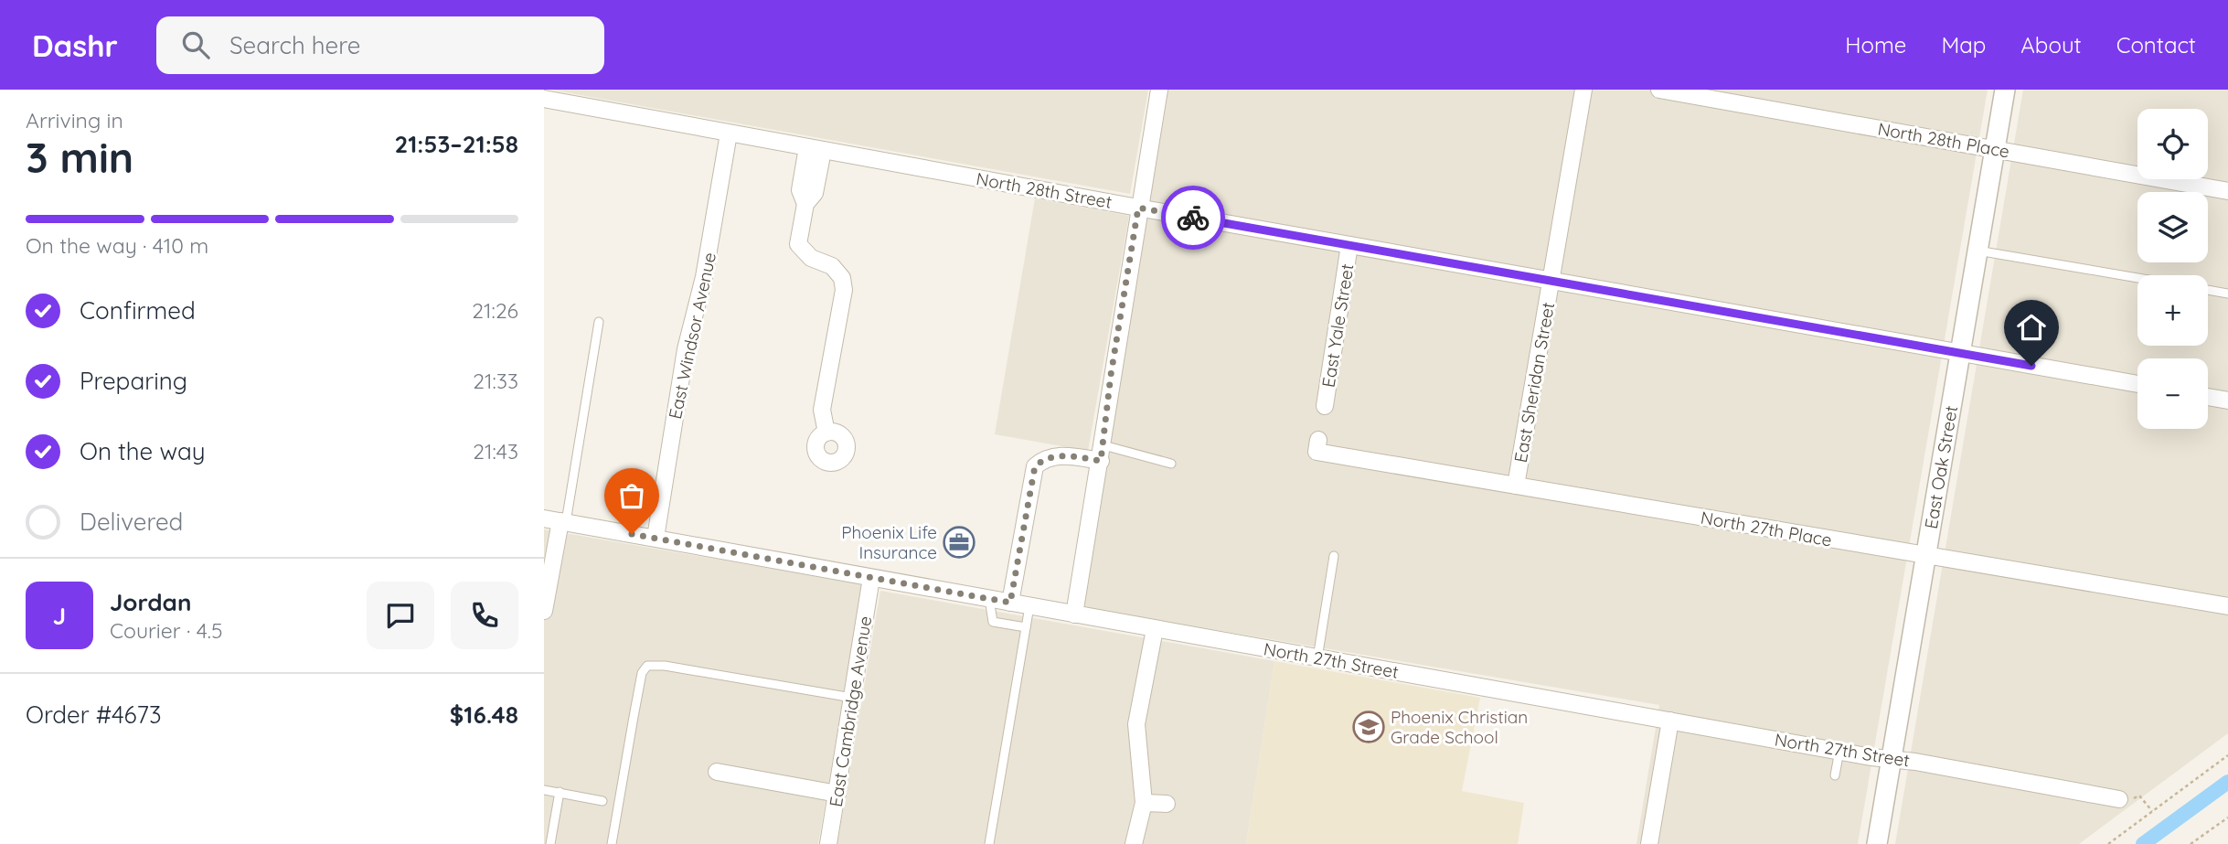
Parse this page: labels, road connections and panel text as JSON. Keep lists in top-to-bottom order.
{
  "streets": {
    "street": [
      "North 28th Place",
      "North 28th Street",
      "East Yale Street",
      "East Windsor Avenue",
      "East Sheridan Street",
      "East Oak Street",
      "North 27th Place",
      "North 27th Street",
      "East Cambridge Avenue"
    ]
  },
  "crossings": [
    ["North 28th Place", "East Oak Street"],
    ["North 28th Street", "East Yale Street"],
    ["North 28th Street", "East Windsor Avenue"],
    ["North 28th Street", "East Sheridan Street"],
    ["North 28th Street", "East Oak Street"],
    ["East Windsor Avenue", "North 27th Street"],
    ["East Sheridan Street", "North 27th Place"],
    ["East Oak Street", "North 27th Place"],
    ["East Oak Street", "North 27th Street"],
    ["North 27th Street", "East Cambridge Avenue"]
  ],
  "places": {
    "office": ["Phoenix Life Insurance"],
    "school or university": ["Phoenix Christian Grade School"]
  },
  "page": {
    "header": "Dashr",
    "search": "Search here",
    "nav": [
      "Home",
      "Map",
      "About",
      "Contact"
    ],
    "heading": ["3 min", "Arriving in", "21:53–21:58"],
    "panel": [
      "Jordan",
      "Courier · 4.5",
      "Order #4673",
      "$16.48"
    ],
    "map_buttons": ["+", "−"],
    "bar": "On the way · 410 m",
    "list": [
      ["Confirmed", "21:26"],
      ["Preparing", "21:33"],
      ["On the way", "21:43"],
      "Delivered"
    ],
    "round": "J"
  }
}
